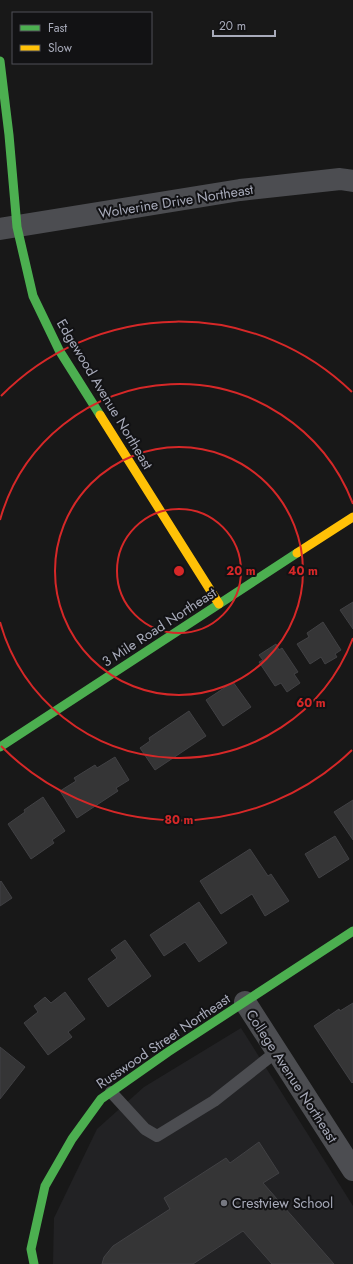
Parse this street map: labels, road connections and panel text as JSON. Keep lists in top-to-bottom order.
{
  "streets": {
    "street": [
      "Wolverine Drive Northeast",
      "Edgewood Avenue Northeast",
      "3 Mile Road Northeast",
      "Russwood Street Northeast",
      "College Avenue Northeast"
    ]
  },
  "crossings": [
    ["Wolverine Drive Northeast", "Edgewood Avenue Northeast"],
    ["Edgewood Avenue Northeast", "3 Mile Road Northeast"],
    ["Russwood Street Northeast", "College Avenue Northeast"]
  ],
  "places": ["Crestview School"],
  "legend": ["Fast", "Slow"],
  "scale_bar": "20 m",
  "rings": [
    "20 m",
    "40 m",
    "60 m",
    "80 m"
  ]
}
